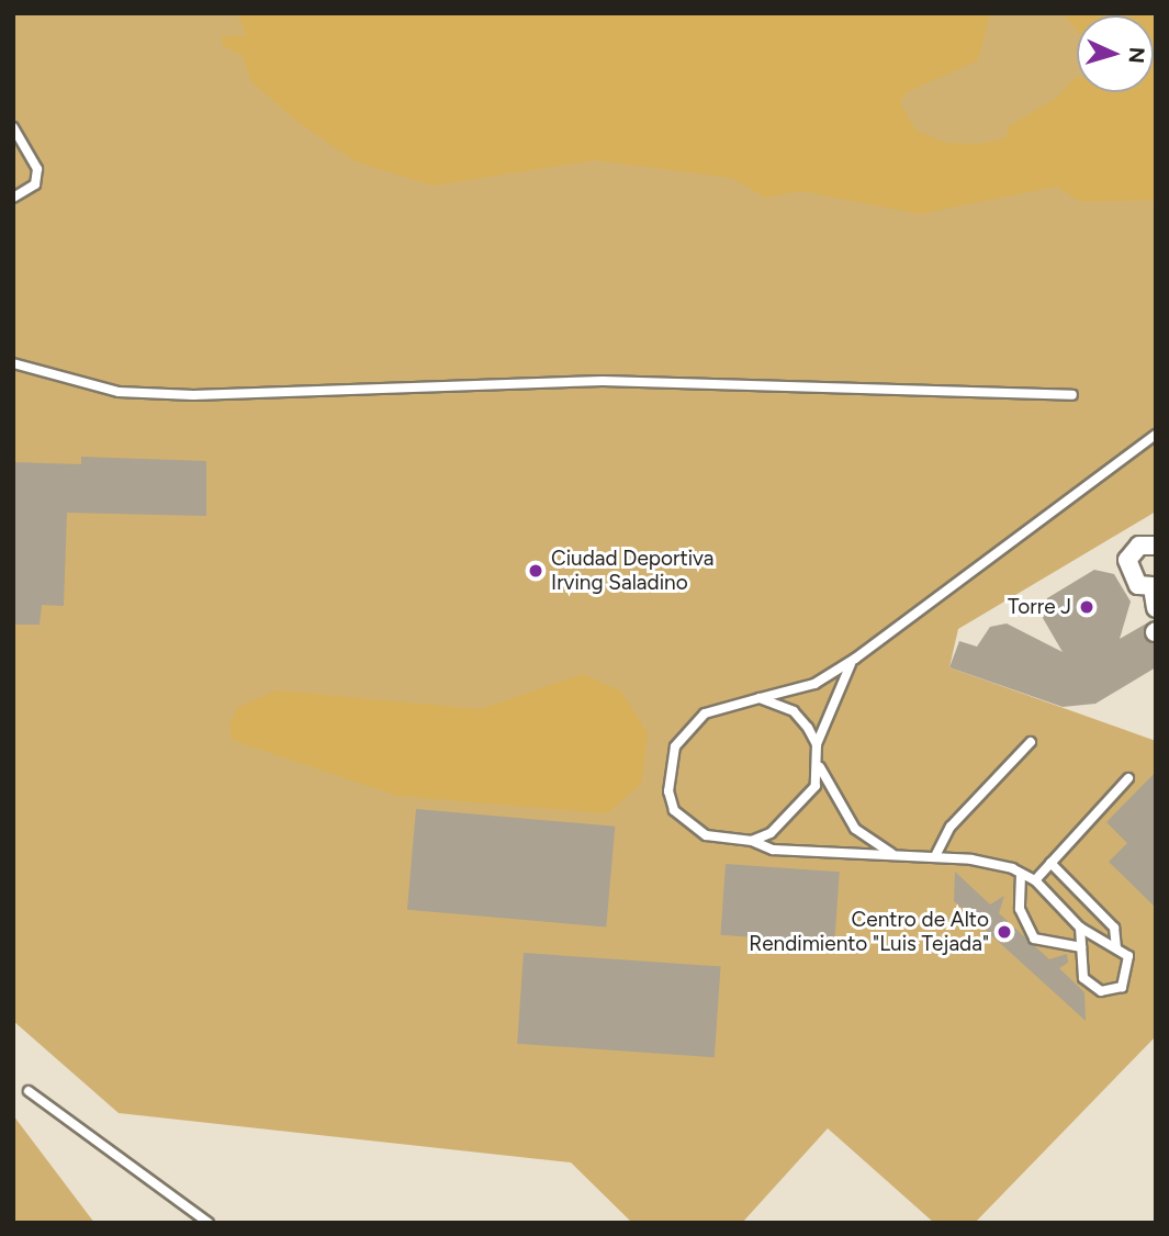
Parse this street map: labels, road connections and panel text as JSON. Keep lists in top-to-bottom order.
{
  "places": ["Ciudad Deportiva Irving Saladino", "Torre J", "Centro de Alto Rendimiento \"Luis Tejada\""],
  "north": "right"
}
